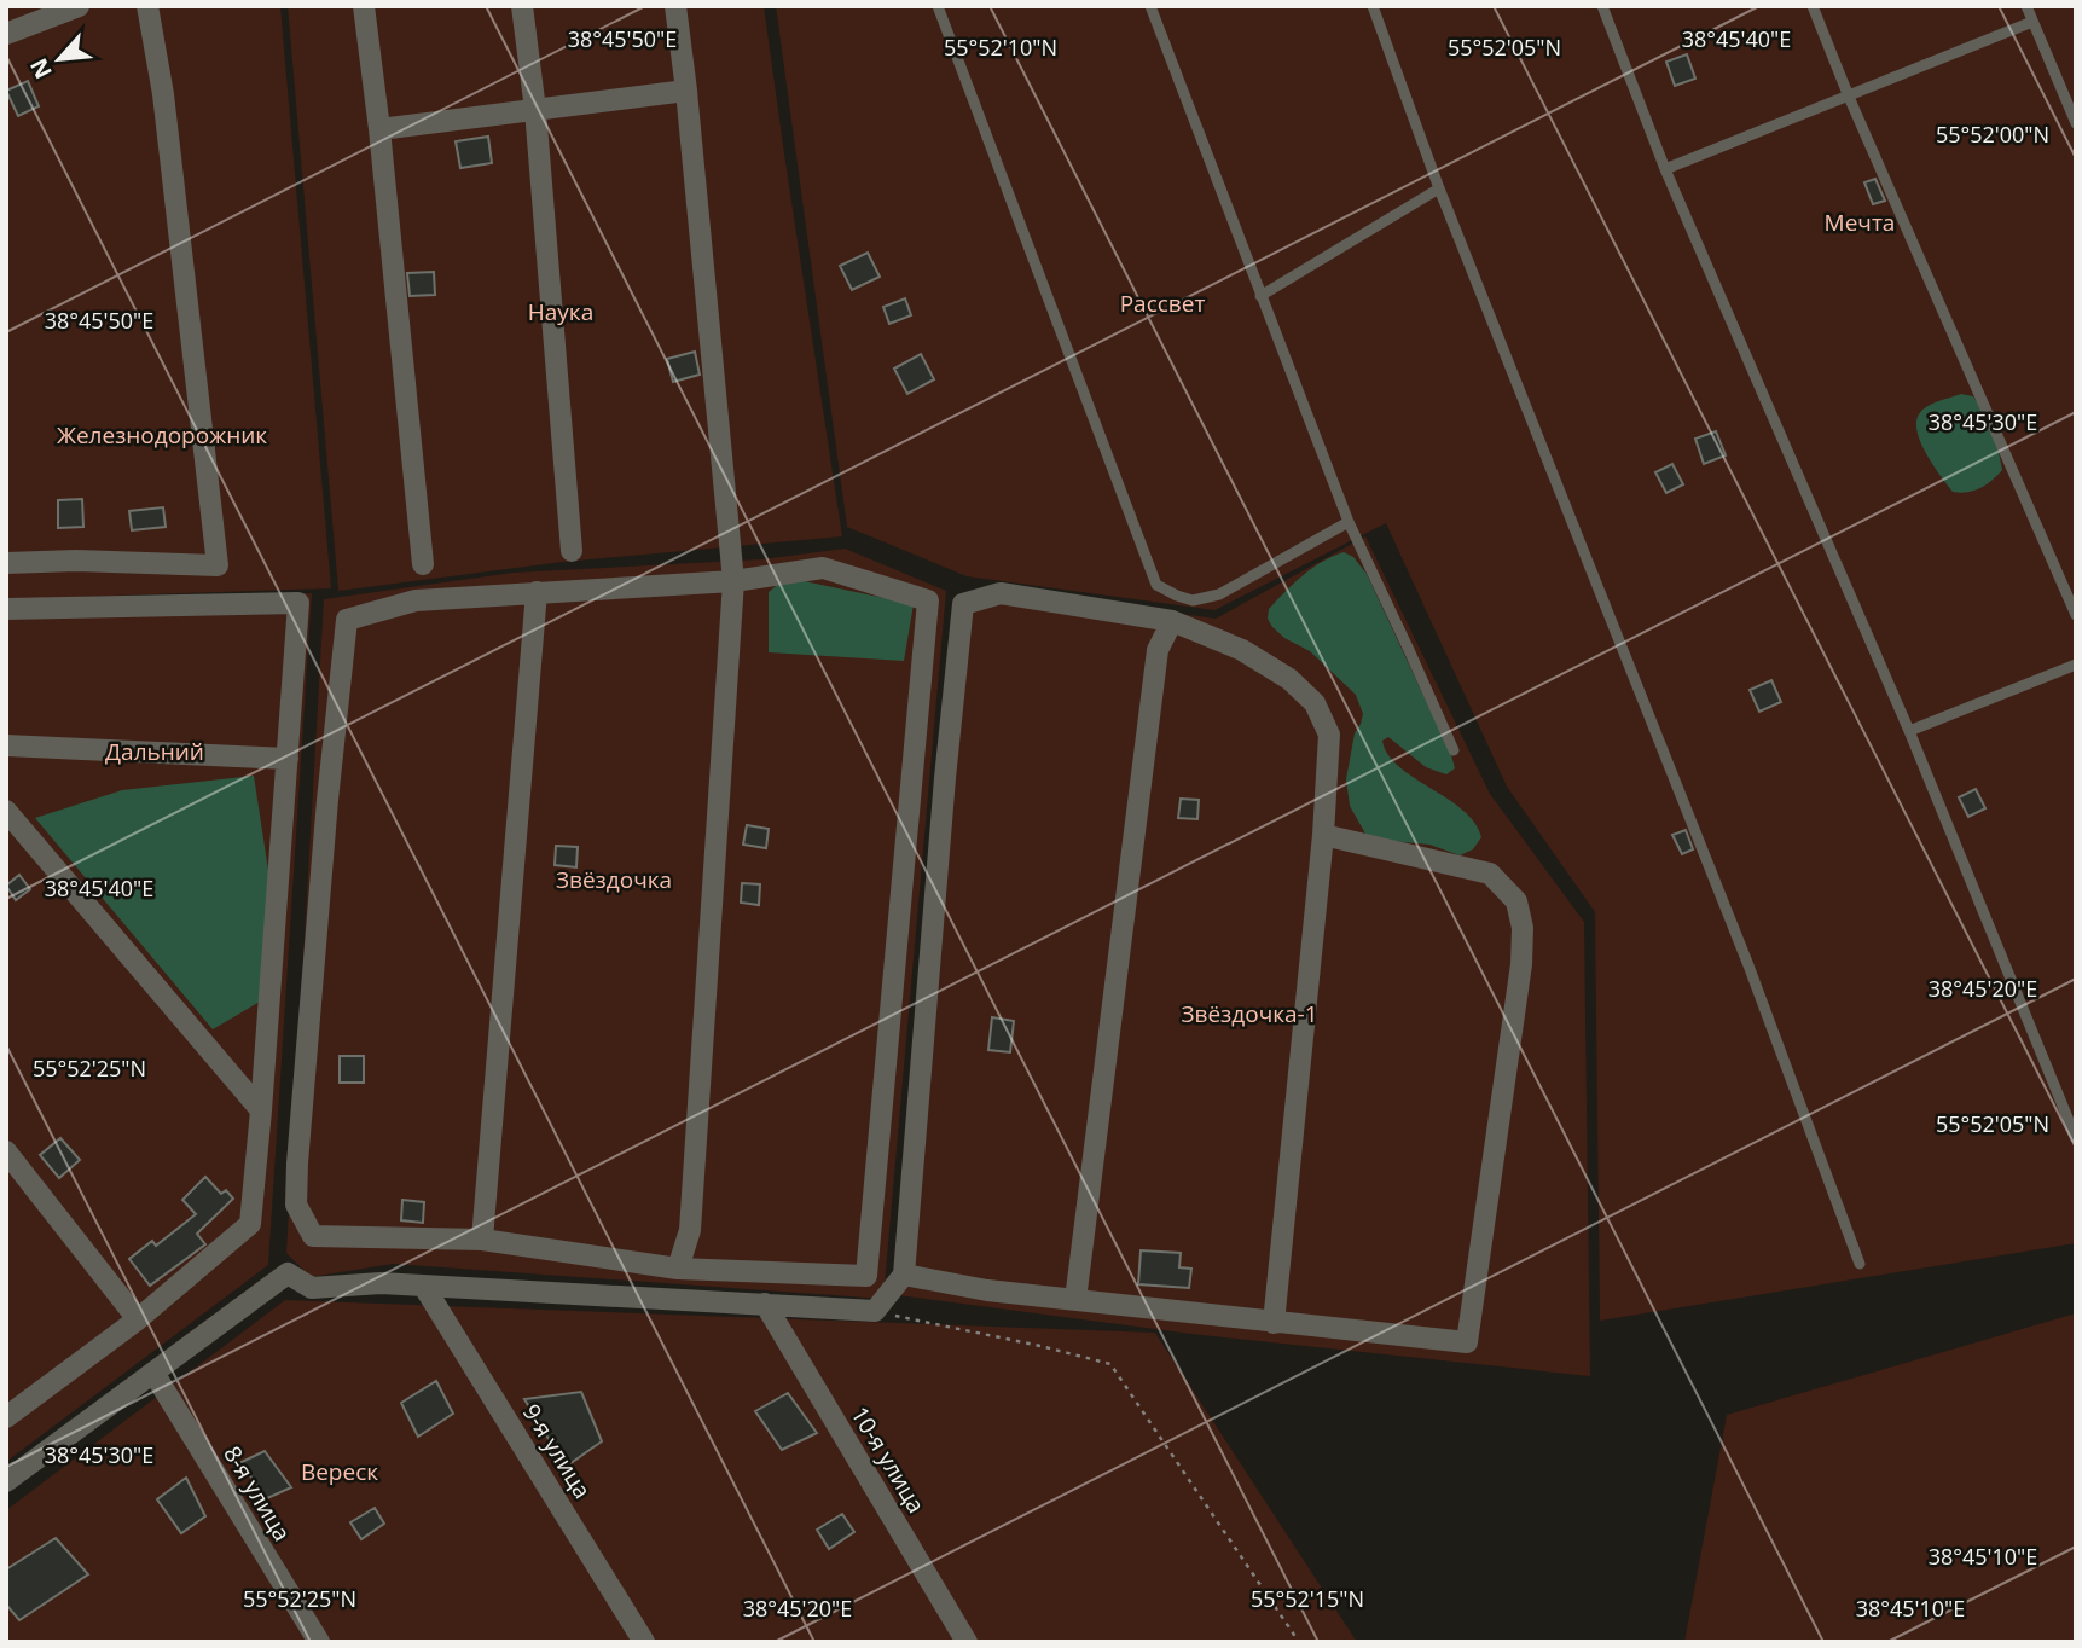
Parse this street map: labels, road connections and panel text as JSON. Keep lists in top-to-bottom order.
{
  "streets": {
    "street": ["9-я улица", "10-я улица", "8-я улица"]
  },
  "parks": [
    "Мечта",
    "Рассвет",
    "Наука",
    "Железнодорожник",
    "Дальний",
    "Звёздочка",
    "Звёздочка-1",
    "Вереск"
  ],
  "north": "bottom left",
  "coordinates": [
    "38°45'50\"E",
    "38°45'40\"E",
    "55°52'10\"N",
    "55°52'05\"N",
    "55°52'00\"N",
    "38°45'30\"E",
    "38°45'20\"E",
    "55°52'25\"N",
    "38°45'10\"E",
    "55°52'15\"N"
  ]
}
